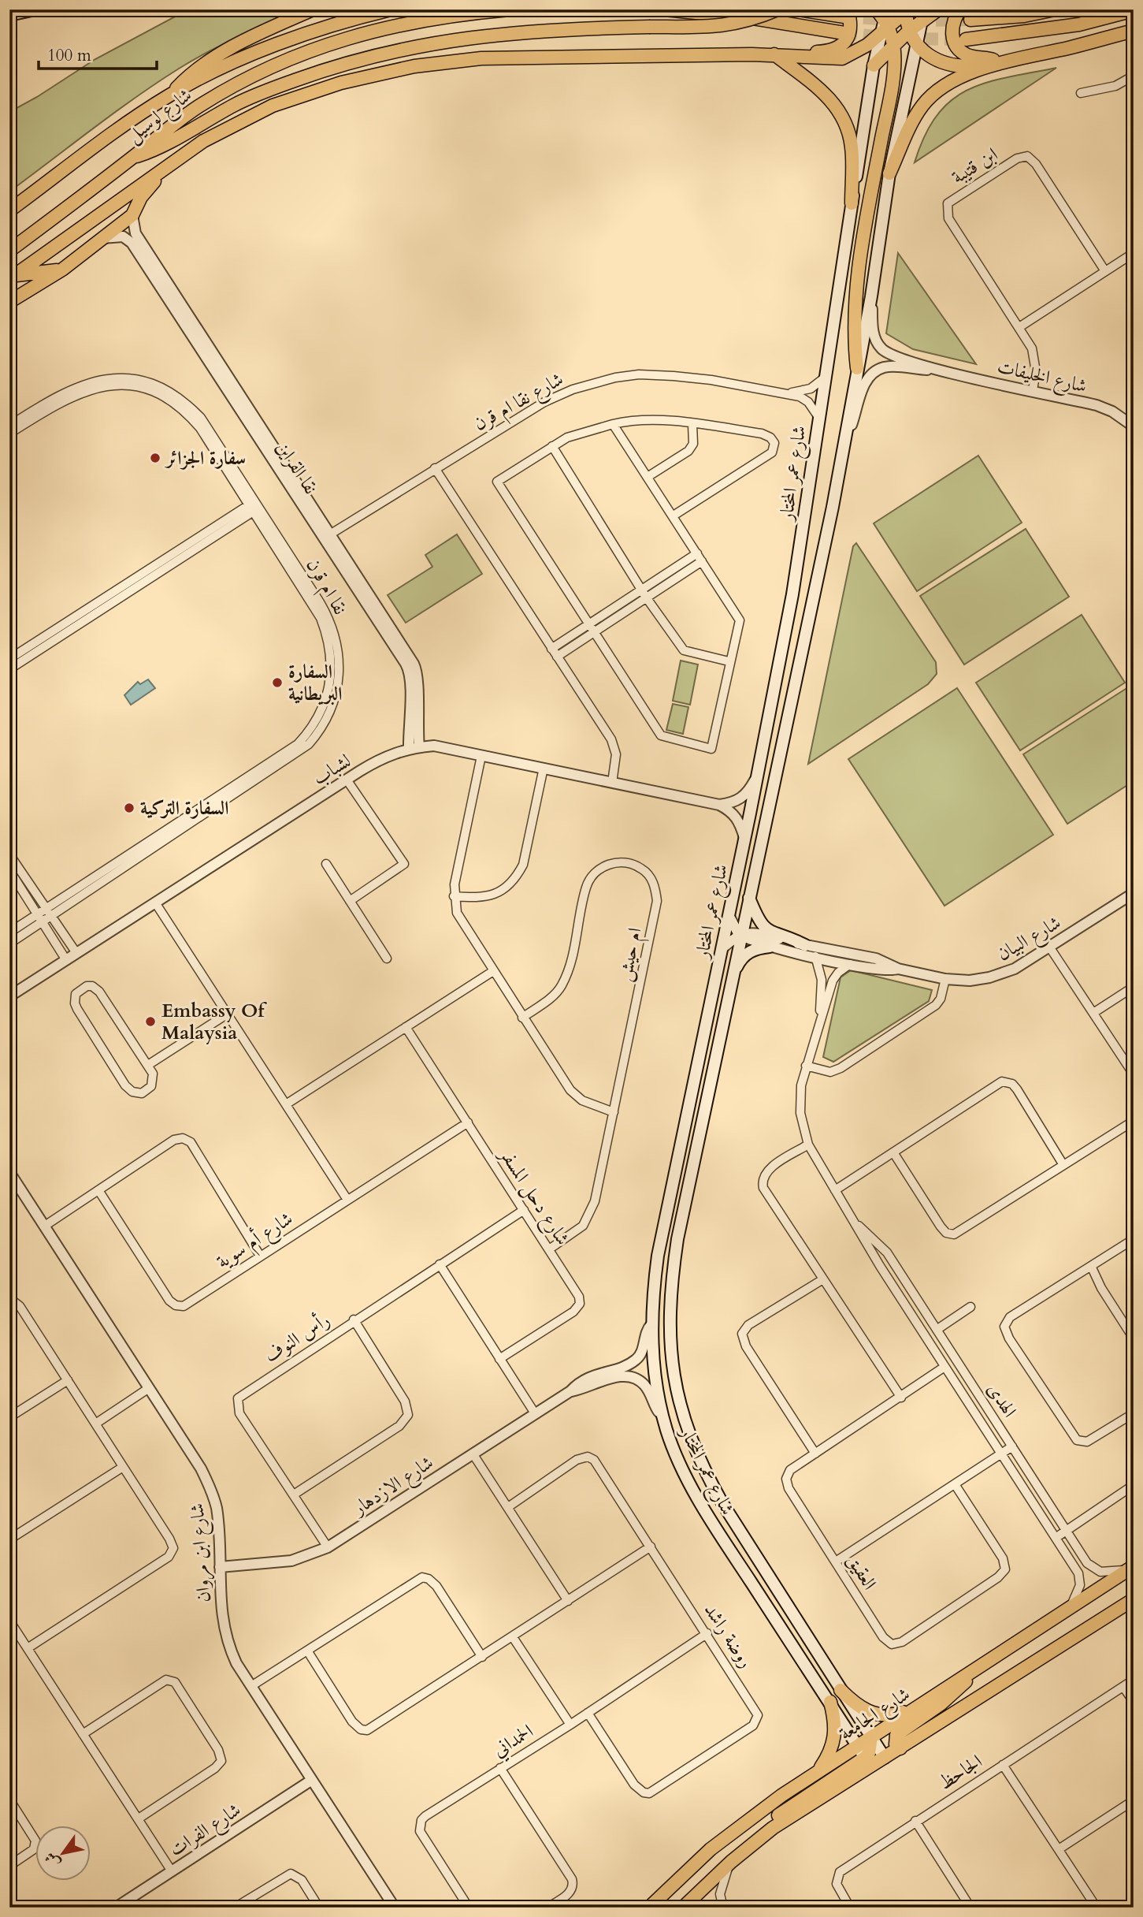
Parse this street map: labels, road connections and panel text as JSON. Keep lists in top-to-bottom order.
{
  "streets": {
    "main road": ["شارع لوسيل", "شارع عمر المختار", "شارع الجامعة"],
    "street": [
      "ابن قتيبة",
      "شارع الخليفات",
      "شارع نقا ام قرن",
      "نقا القراين",
      "نقا ام قرن",
      "لشباب",
      "شارع البيان",
      "ام حيش",
      "شارع دحل المسفر",
      "شارع أم سوية",
      "رأس النوف",
      "الهدى",
      "شارع الازدهار",
      "شارع ابن مروان",
      "العقيق",
      "روضة راشد",
      "الحمداني",
      "الجاحظ",
      "شارع الفرات"
    ]
  },
  "crossings": [
    ["ابن قتيبة", "شارع الخليفات"],
    ["شارع الخليفات", "شارع عمر المختار"],
    ["شارع نقا ام قرن", "نقا القراين"],
    ["شارع نقا ام قرن", "شارع عمر المختار"],
    ["نقا القراين", "لشباب"],
    ["شارع عمر المختار", "لشباب"],
    ["شارع عمر المختار", "شارع البيان"],
    ["شارع عمر المختار", "شارع الازدهار"],
    ["شارع عمر المختار", "شارع الجامعة"],
    ["شارع البيان", "الهدى"],
    ["ام حيش", "شارع دحل المسفر"],
    ["شارع دحل المسفر", "شارع أم سوية"],
    ["شارع دحل المسفر", "رأس النوف"],
    ["رأس النوف", "شارع الازدهار"],
    ["الهدى", "العقيق"],
    ["الهدى", "شارع الجامعة"],
    ["شارع الازدهار", "شارع ابن مروان"],
    ["شارع ابن مروان", "شارع الفرات"],
    ["روضة راشد", "الحمداني"]
  ],
  "places": [
    "سفارة الجزائر",
    "السفارة البريطانية",
    "السفارة التركية",
    "Embassy Of Malaysia"
  ],
  "scale_bar": "100 m",
  "north": "bottom left"
}
